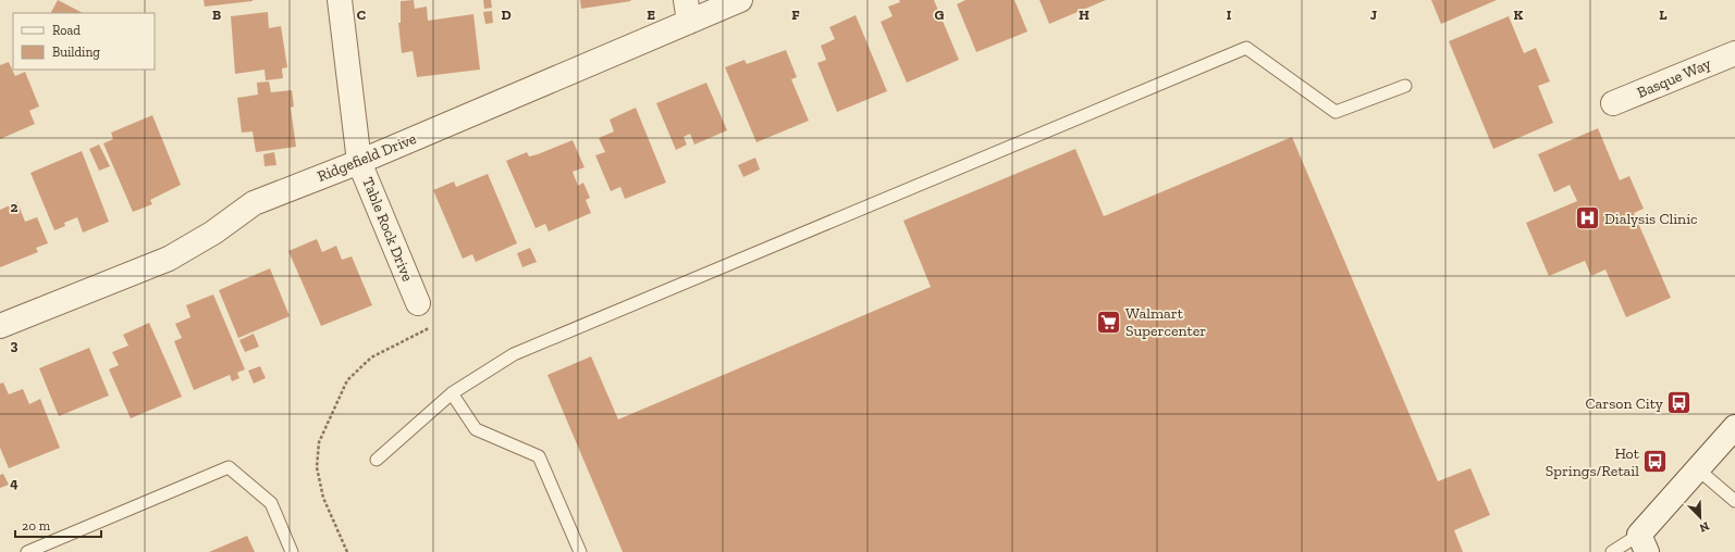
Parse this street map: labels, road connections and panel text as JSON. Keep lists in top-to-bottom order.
{
  "streets": {
    "street": ["Basque Way", "Ridgefield Drive", "Table Rock Drive"]
  },
  "crossings": [
    ["Ridgefield Drive", "Table Rock Drive"]
  ],
  "places": {
    "hospital": ["Dialysis Clinic"],
    "supermarket": ["Walmart Supercenter"],
    "bus stop": ["Carson City", "Hot Springs/Retail"]
  },
  "legend": ["Road", "Building"],
  "scale_bar": "20 m",
  "north": "bottom right",
  "grid": {
    "columns": [
      "B",
      "C",
      "D",
      "E",
      "F",
      "G",
      "H",
      "I",
      "J",
      "K",
      "L"
    ],
    "rows": ["2", "3", "4"]
  }
}
